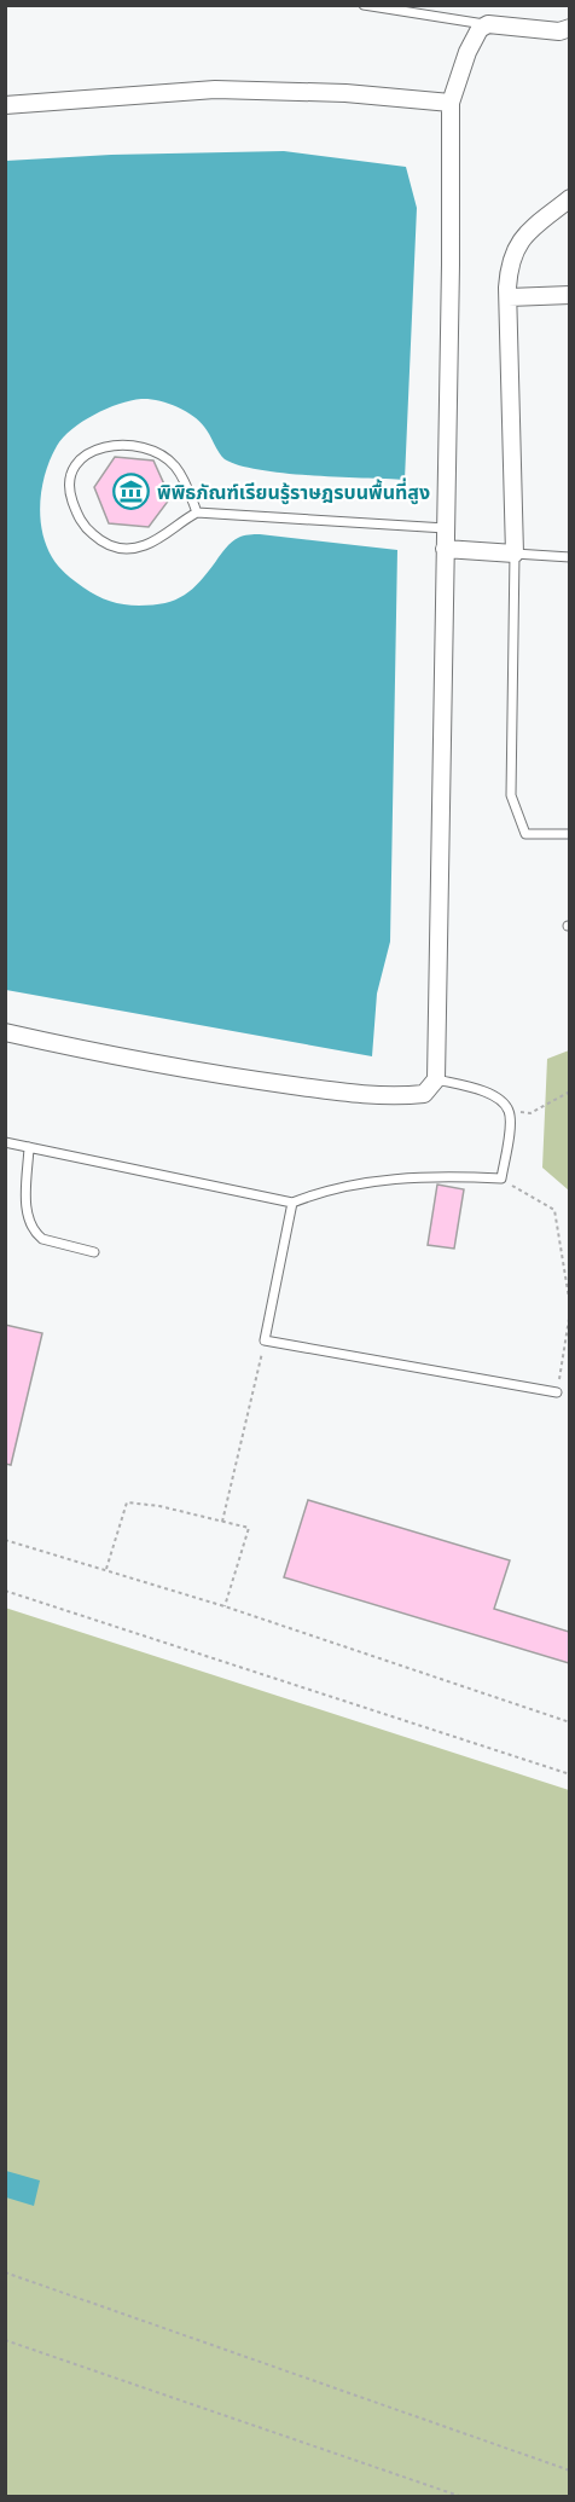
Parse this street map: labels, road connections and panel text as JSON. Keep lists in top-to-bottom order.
{
  "places": {
    "museum": ["พิพิธภัณฑ์เรียนรู้ราษฎรบนพื้นที่สูง"]
  }
}
